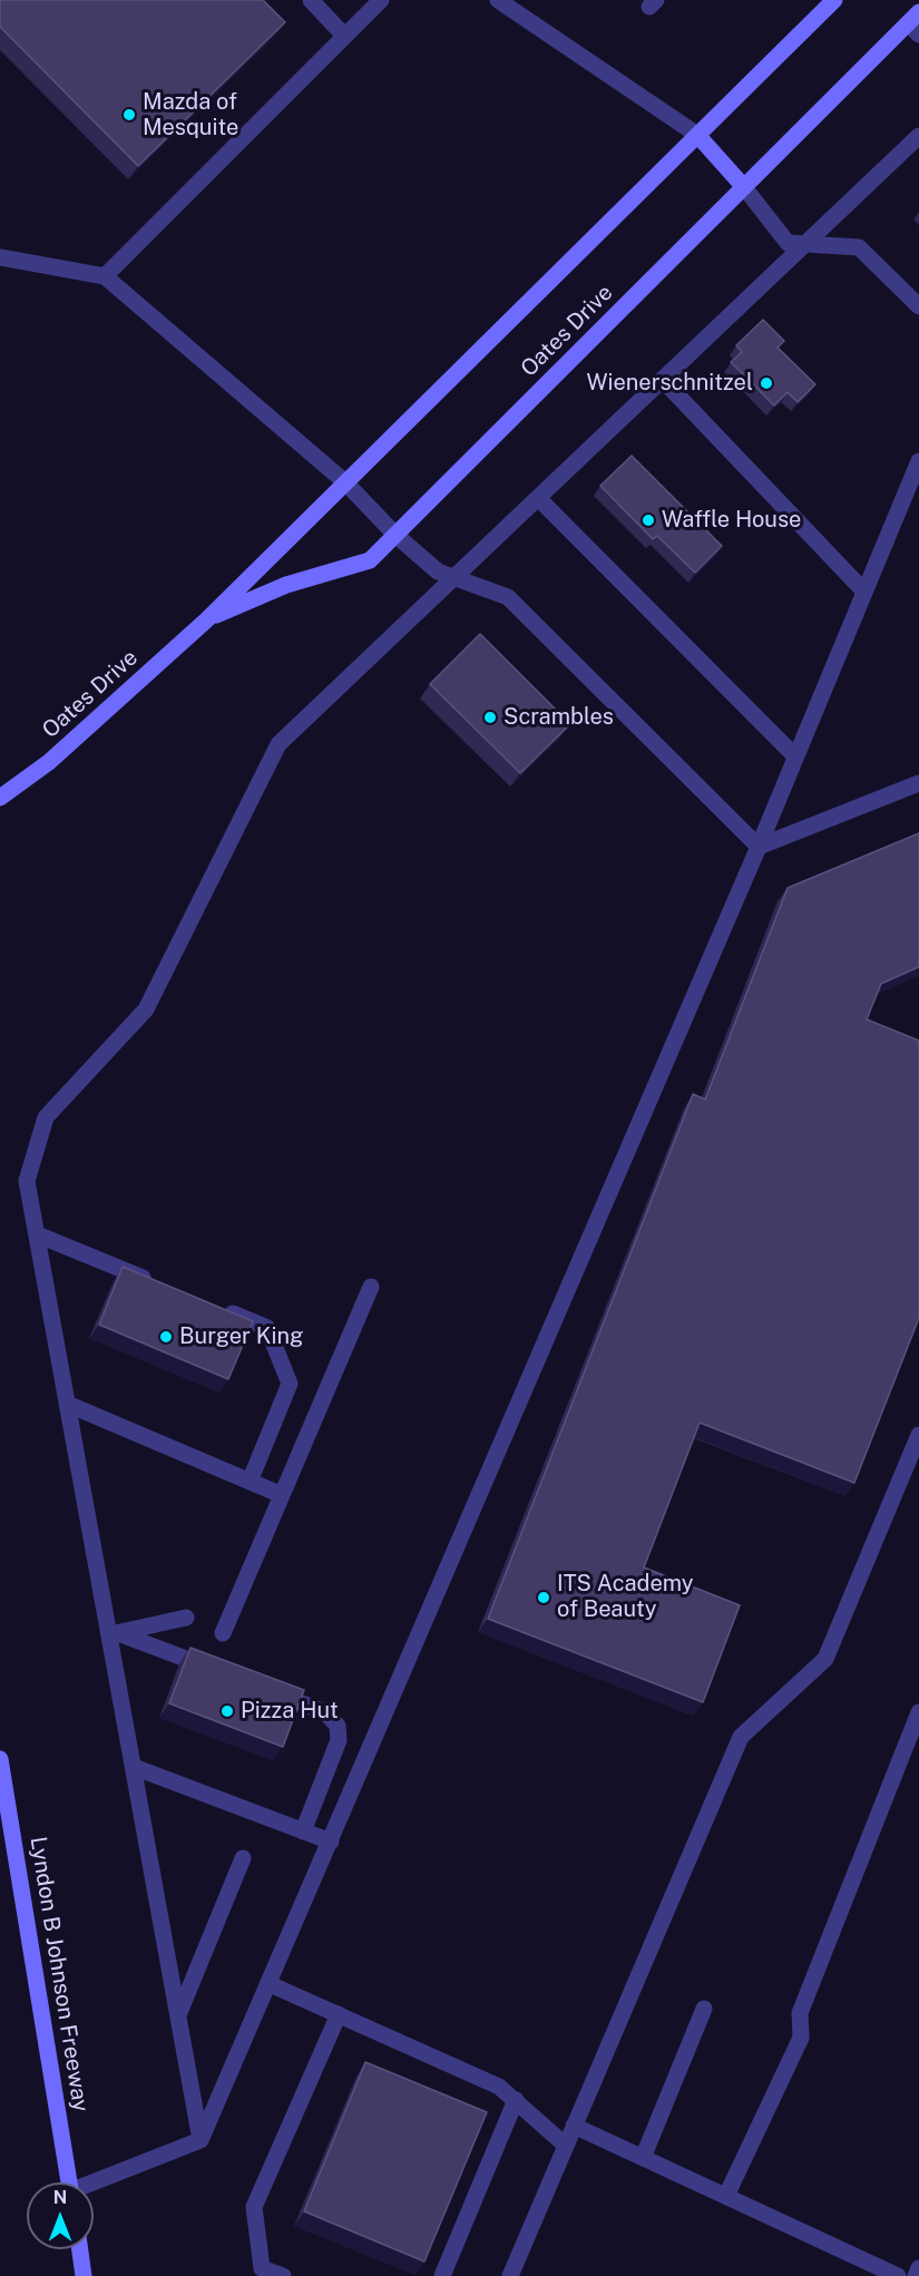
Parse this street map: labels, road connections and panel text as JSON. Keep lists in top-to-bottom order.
{
  "streets": {
    "main road": ["Oates Drive", "Lyndon B Johnson Freeway"]
  },
  "places": [
    "Mazda of Mesquite",
    "Wienerschnitzel",
    "Waffle House",
    "Scrambles",
    "Burger King",
    "ITS Academy of Beauty",
    "Pizza Hut"
  ],
  "north": "top"
}
